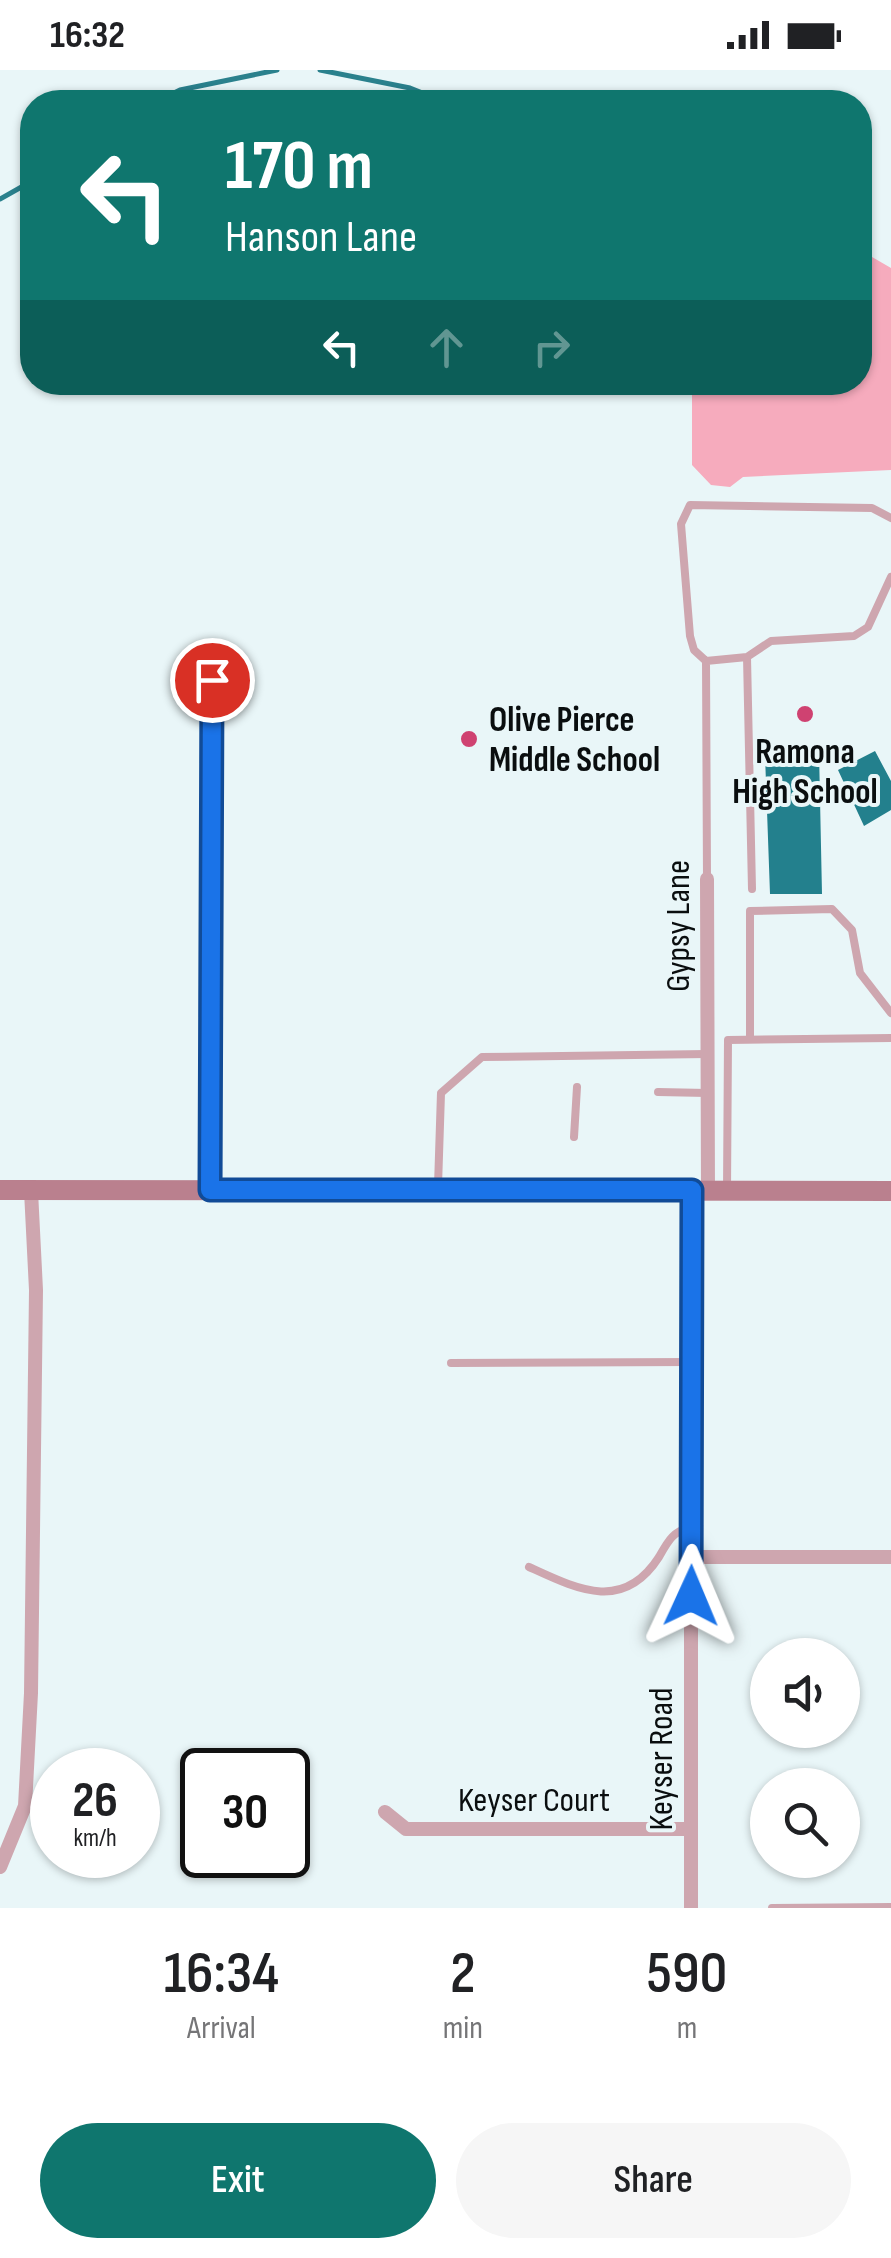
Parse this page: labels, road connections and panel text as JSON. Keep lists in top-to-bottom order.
{
  "streets": {
    "street": ["Gypsy Lane", "Keyser Road", "Keyser Court"]
  },
  "crossings": [
    ["Gypsy Lane", "Keyser Road"],
    ["Keyser Road", "Keyser Court"]
  ],
  "places": ["Ramona High School", "Olive Pierce Middle School"],
  "page": {
    "status": "16:32",
    "turn": ["170 m", "Hanson Lane"],
    "speed": "26 km/h",
    "limit": "30",
    "eta": [
      "16:34",
      "Arrival",
      "2",
      "min",
      "590",
      "m"
    ],
    "buttons": ["Exit", "Share"]
  }
}
